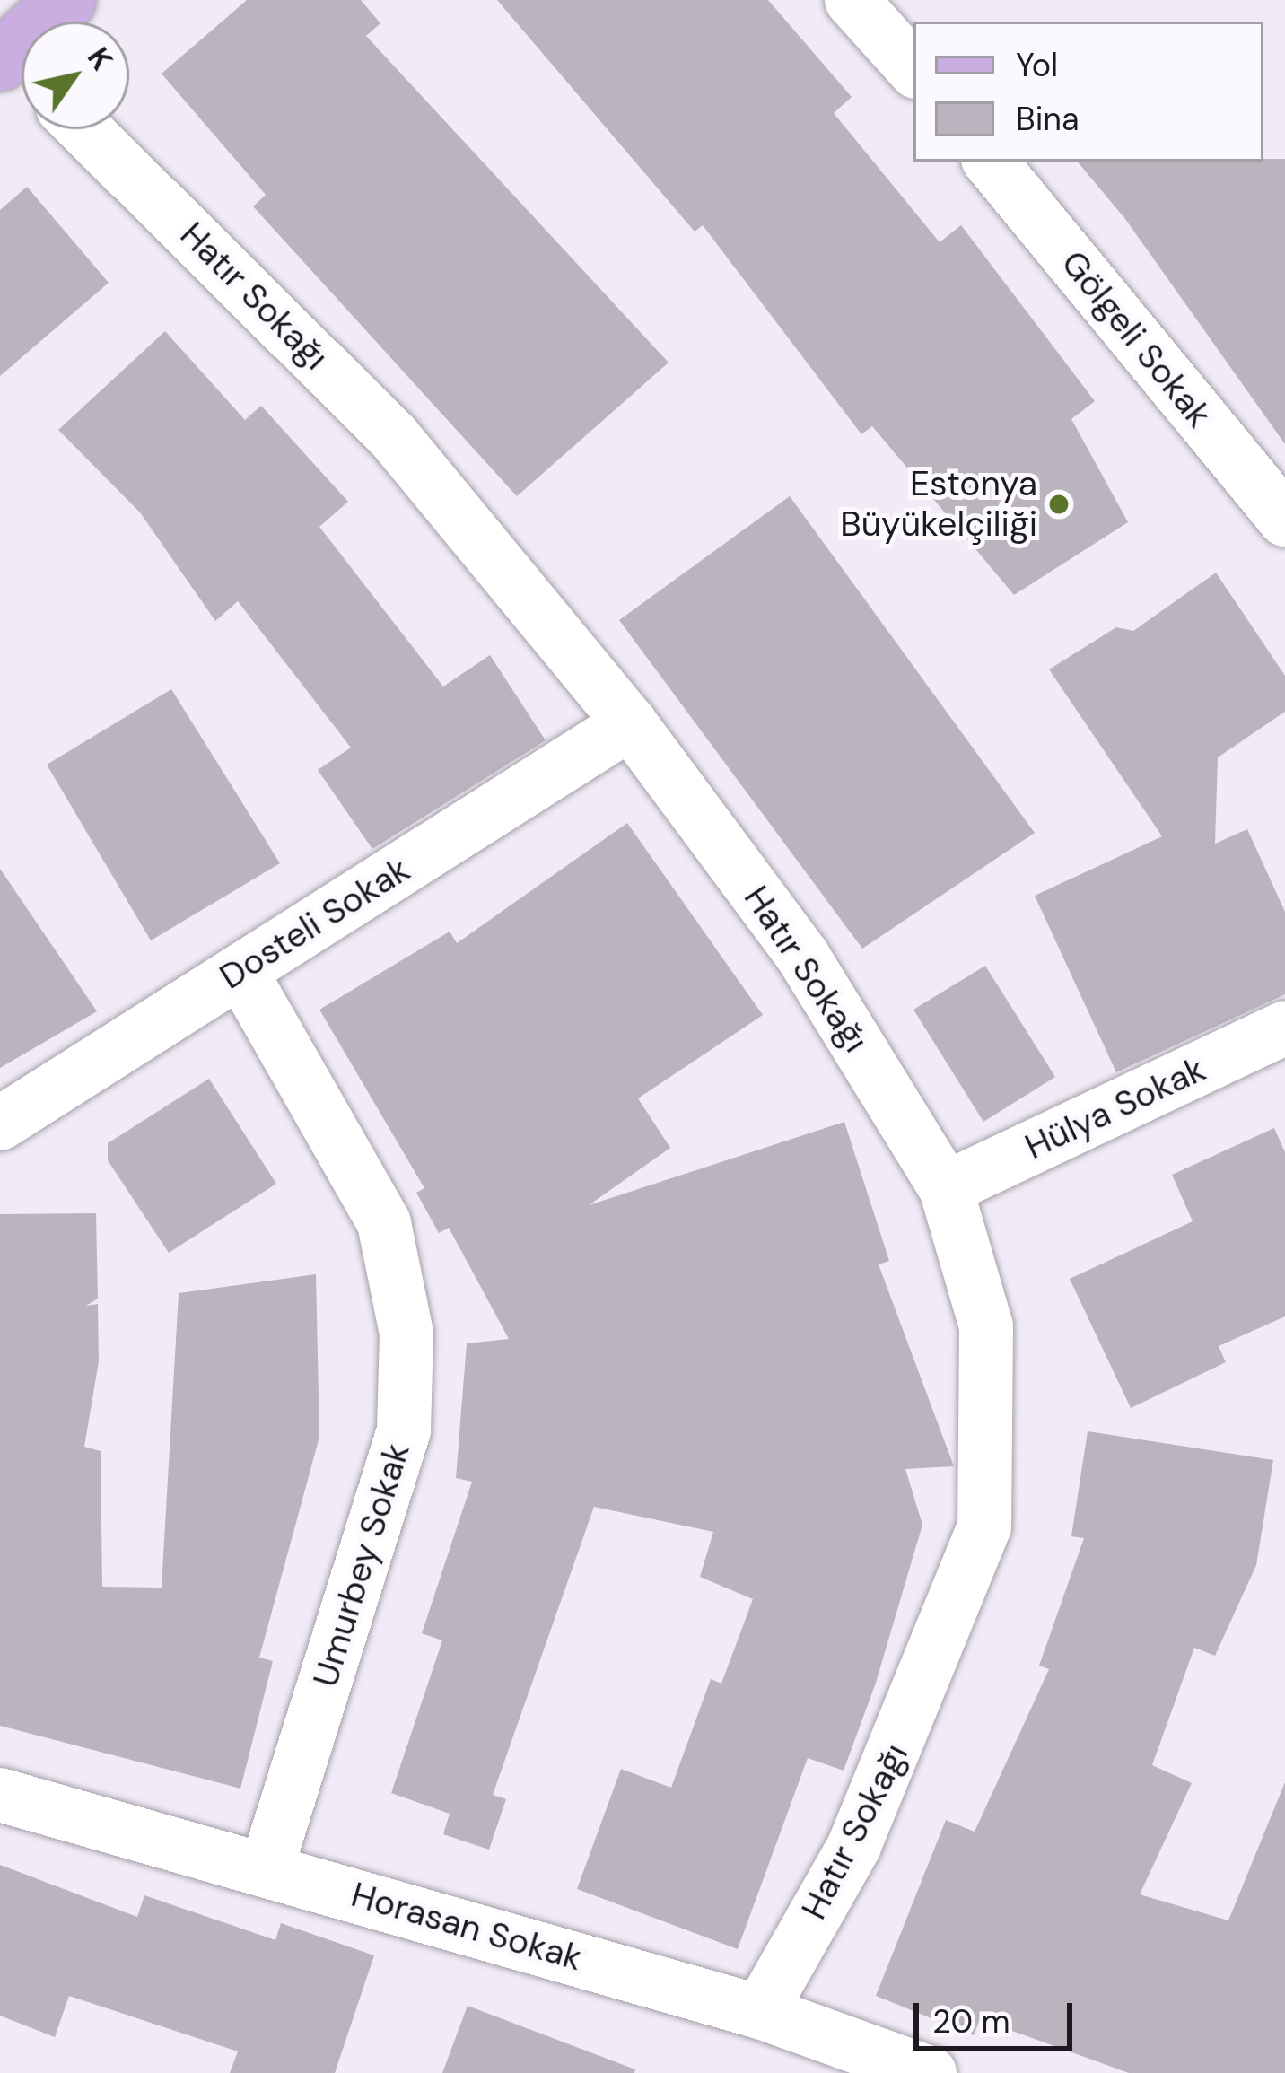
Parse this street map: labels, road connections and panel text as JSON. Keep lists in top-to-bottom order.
{
  "streets": {
    "street": [
      "Hatır Sokağı",
      "Gölgeli Sokak",
      "Dosteli Sokak",
      "Hülya Sokak",
      "Umurbey Sokak",
      "Horasan Sokak"
    ]
  },
  "crossings": [
    ["Hatır Sokağı", "Dosteli Sokak"],
    ["Hatır Sokağı", "Hülya Sokak"],
    ["Hatır Sokağı", "Horasan Sokak"],
    ["Dosteli Sokak", "Umurbey Sokak"],
    ["Umurbey Sokak", "Horasan Sokak"]
  ],
  "places": ["Estonya Büyükelçiliği"],
  "legend": ["Yol", "Bina"],
  "scale_bar": "20 m",
  "north": "top right"
}
